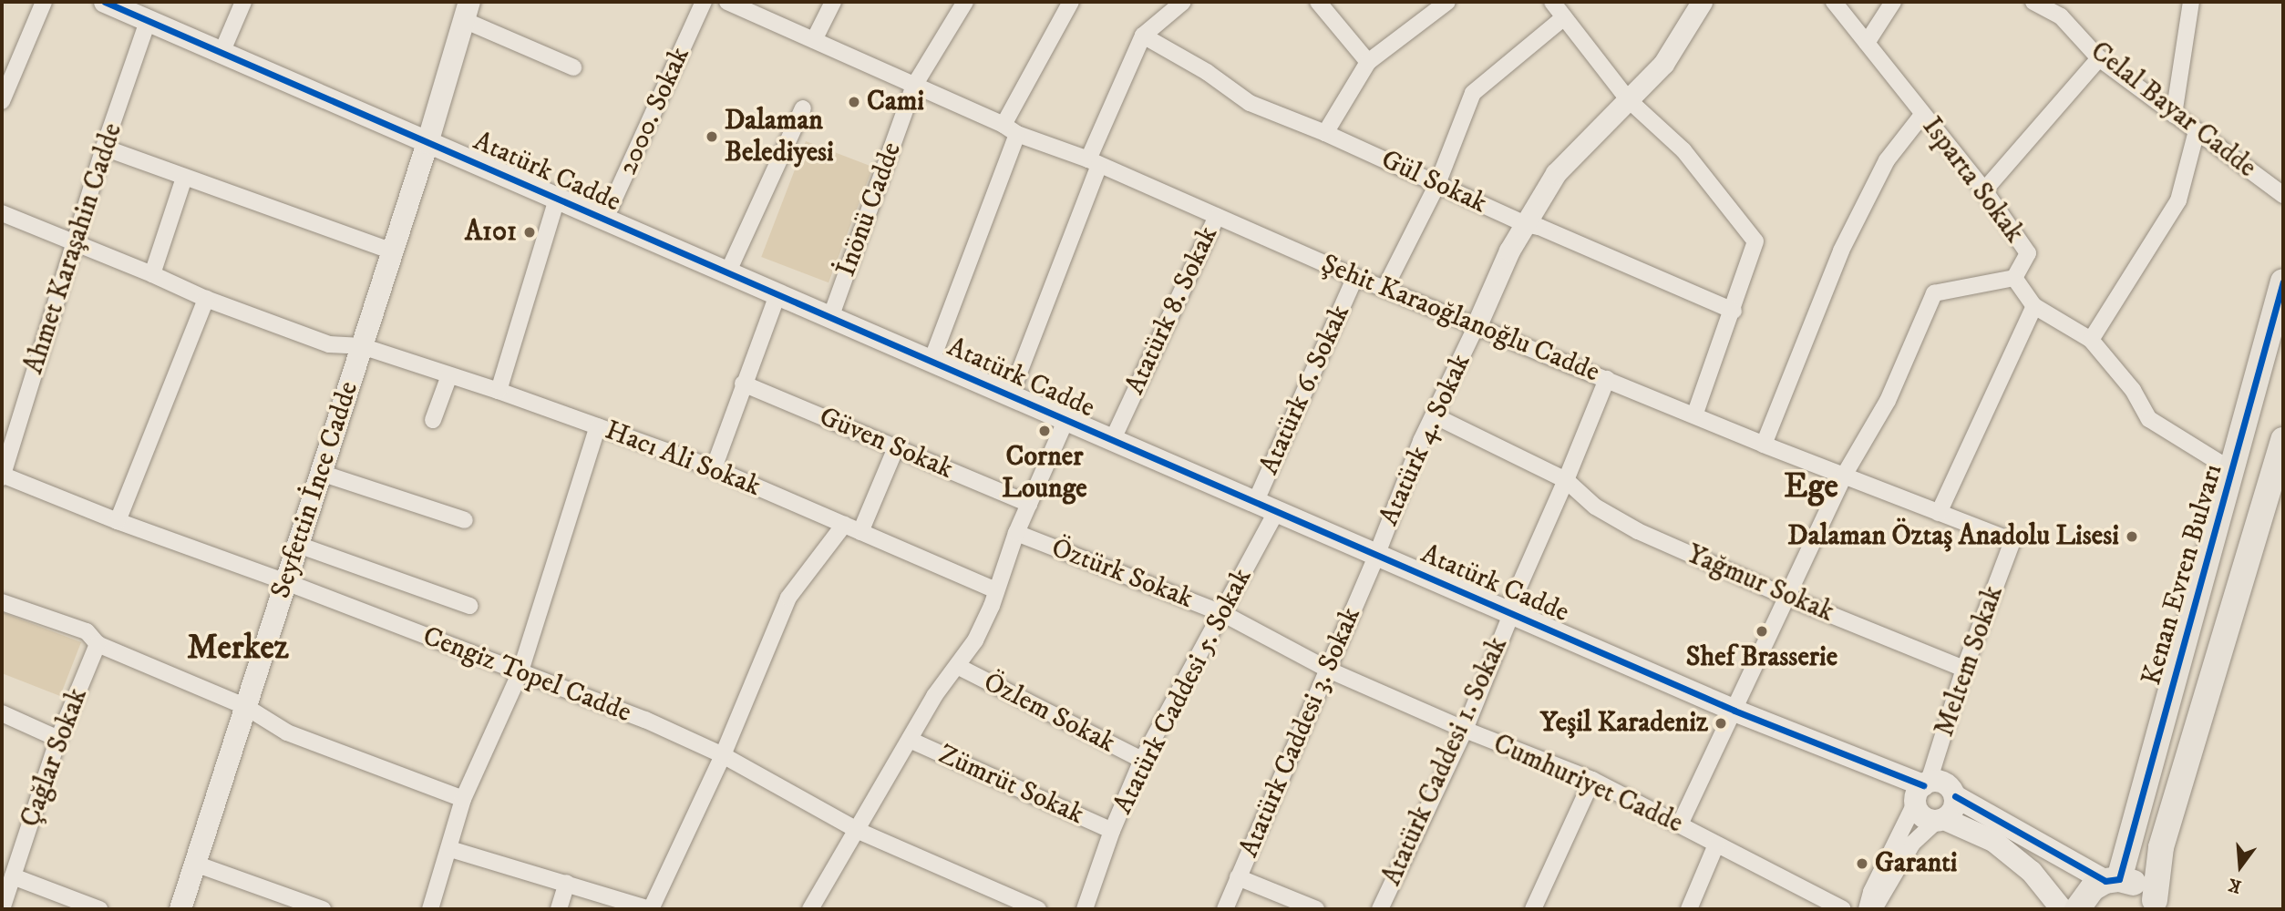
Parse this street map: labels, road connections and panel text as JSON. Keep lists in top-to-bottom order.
{
  "streets": {
    "main road": ["Atatürk Cadde", "Seyfettin İnce Cadde", "Kenan Evren Bulvarı"],
    "street": [
      "Celal Bayar Cadde",
      "2000. Sokak",
      "Isparta Sokak",
      "Gül Sokak",
      "İnönü Cadde",
      "Ahmet Karaşahin Cadde",
      "Atatürk 8. Sokak",
      "Şehit Karaoğlanoğlu Cadde",
      "Atatürk 6. Sokak",
      "Atatürk 4. Sokak",
      "Güven Sokak",
      "Hacı Ali Sokak",
      "Öztürk Sokak",
      "Yağmur Sokak",
      "Meltem Sokak",
      "Cengiz Topel Cadde",
      "Atatürk Caddesi 5. Sokak",
      "Özlem Sokak",
      "Atatürk Caddesi 3. Sokak",
      "Çağlar Sokak",
      "Atatürk Caddesi 1. Sokak",
      "Cumhuriyet Cadde",
      "Zümrüt Sokak"
    ]
  },
  "crossings": [
    ["2000. Sokak", "Atatürk Cadde"],
    ["Atatürk Cadde", "İnönü Cadde"],
    ["Atatürk Cadde", "Ahmet Karaşahin Cadde"],
    ["Atatürk Cadde", "Atatürk 8. Sokak"],
    ["Atatürk Cadde", "Atatürk 6. Sokak"],
    ["Atatürk Cadde", "Atatürk 4. Sokak"],
    ["Atatürk Cadde", "Seyfettin İnce Cadde"],
    ["Atatürk Cadde", "Meltem Sokak"],
    ["Atatürk Cadde", "Atatürk Caddesi 5. Sokak"],
    ["Atatürk Cadde", "Atatürk Caddesi 3. Sokak"],
    ["Atatürk Cadde", "Atatürk Caddesi 1. Sokak"],
    ["Isparta Sokak", "Kenan Evren Bulvarı"],
    ["İnönü Cadde", "Şehit Karaoğlanoğlu Cadde"],
    ["Ahmet Karaşahin Cadde", "Hacı Ali Sokak"],
    ["Ahmet Karaşahin Cadde", "Cengiz Topel Cadde"],
    ["Atatürk 8. Sokak", "Şehit Karaoğlanoğlu Cadde"],
    ["Şehit Karaoğlanoğlu Cadde", "Atatürk 6. Sokak"],
    ["Şehit Karaoğlanoğlu Cadde", "Atatürk 4. Sokak"],
    ["Şehit Karaoğlanoğlu Cadde", "Meltem Sokak"],
    ["Şehit Karaoğlanoğlu Cadde", "Atatürk Caddesi 1. Sokak"],
    ["Atatürk 4. Sokak", "Yağmur Sokak"],
    ["Atatürk 4. Sokak", "Atatürk Caddesi 3. Sokak"],
    ["Hacı Ali Sokak", "Seyfettin İnce Cadde"],
    ["Seyfettin İnce Cadde", "Cengiz Topel Cadde"],
    ["Öztürk Sokak", "Atatürk Caddesi 5. Sokak"],
    ["Öztürk Sokak", "Atatürk Caddesi 3. Sokak"],
    ["Öztürk Sokak", "Cumhuriyet Cadde"],
    ["Yağmur Sokak", "Meltem Sokak"],
    ["Yağmur Sokak", "Atatürk Caddesi 1. Sokak"],
    ["Atatürk Caddesi 5. Sokak", "Özlem Sokak"],
    ["Atatürk Caddesi 5. Sokak", "Zümrüt Sokak"],
    ["Atatürk Caddesi 3. Sokak", "Cumhuriyet Cadde"],
    ["Atatürk Caddesi 1. Sokak", "Cumhuriyet Cadde"]
  ],
  "districts": ["Ege", "Merkez"],
  "places": [
    "Cami",
    "Dalaman Belediyesi",
    "A101",
    "Corner Lounge",
    "Dalaman Öztaş Anadolu Lisesi",
    "Shef Brasserie",
    "Yeşil Karadeniz",
    "Garanti"
  ],
  "north": "bottom"
}
